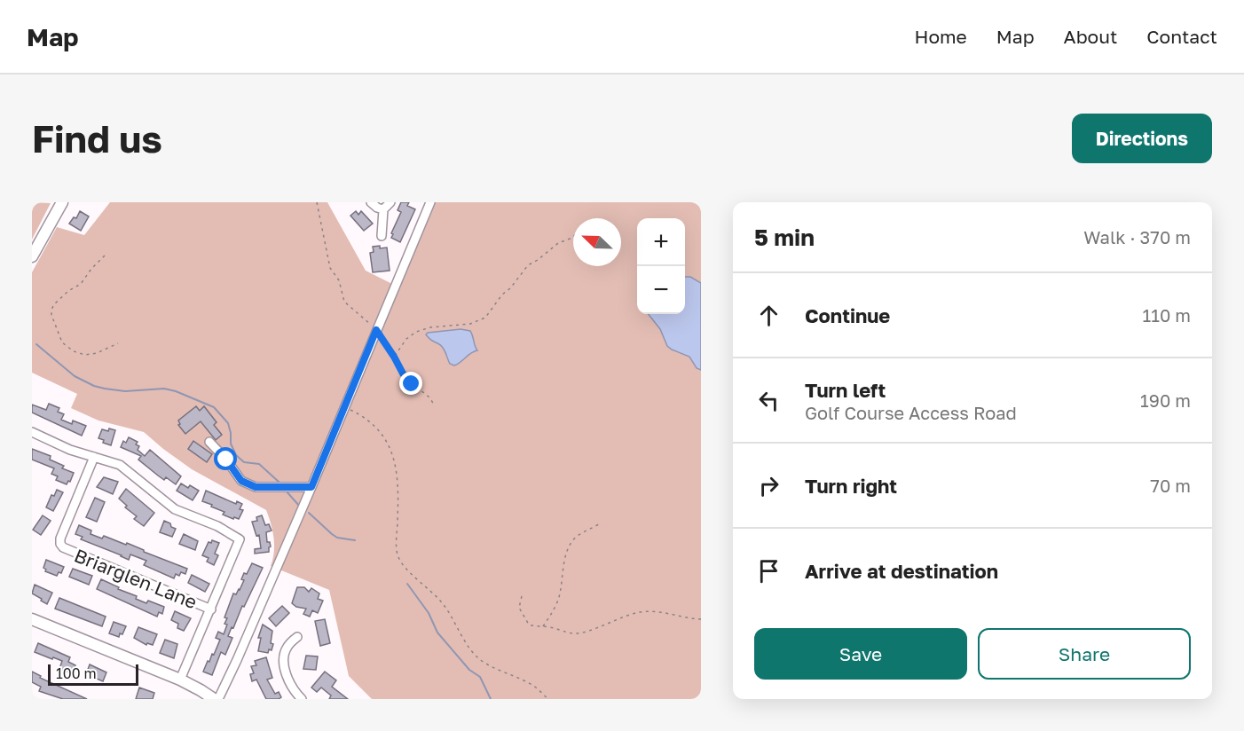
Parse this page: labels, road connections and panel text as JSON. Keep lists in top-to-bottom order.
{
  "streets": {
    "street": ["Briarglen Lane"]
  },
  "scale_bar": "100 m",
  "north": "top left",
  "page": {
    "header": "Map",
    "nav": [
      "Home",
      "Map",
      "About",
      "Contact"
    ],
    "buttons": [
      "Directions",
      ["Save", "Share"]
    ],
    "title": "Find us",
    "heading": ["5 min", "Walk · 370 m"],
    "map_buttons": ["+", "−"],
    "list": [
      ["Continue", "110 m"],
      ["Turn left", "Golf Course Access Road", "190 m"],
      ["Turn right", "70 m"],
      "Arrive at destination"
    ],
    "scale": "100 m"
  }
}
